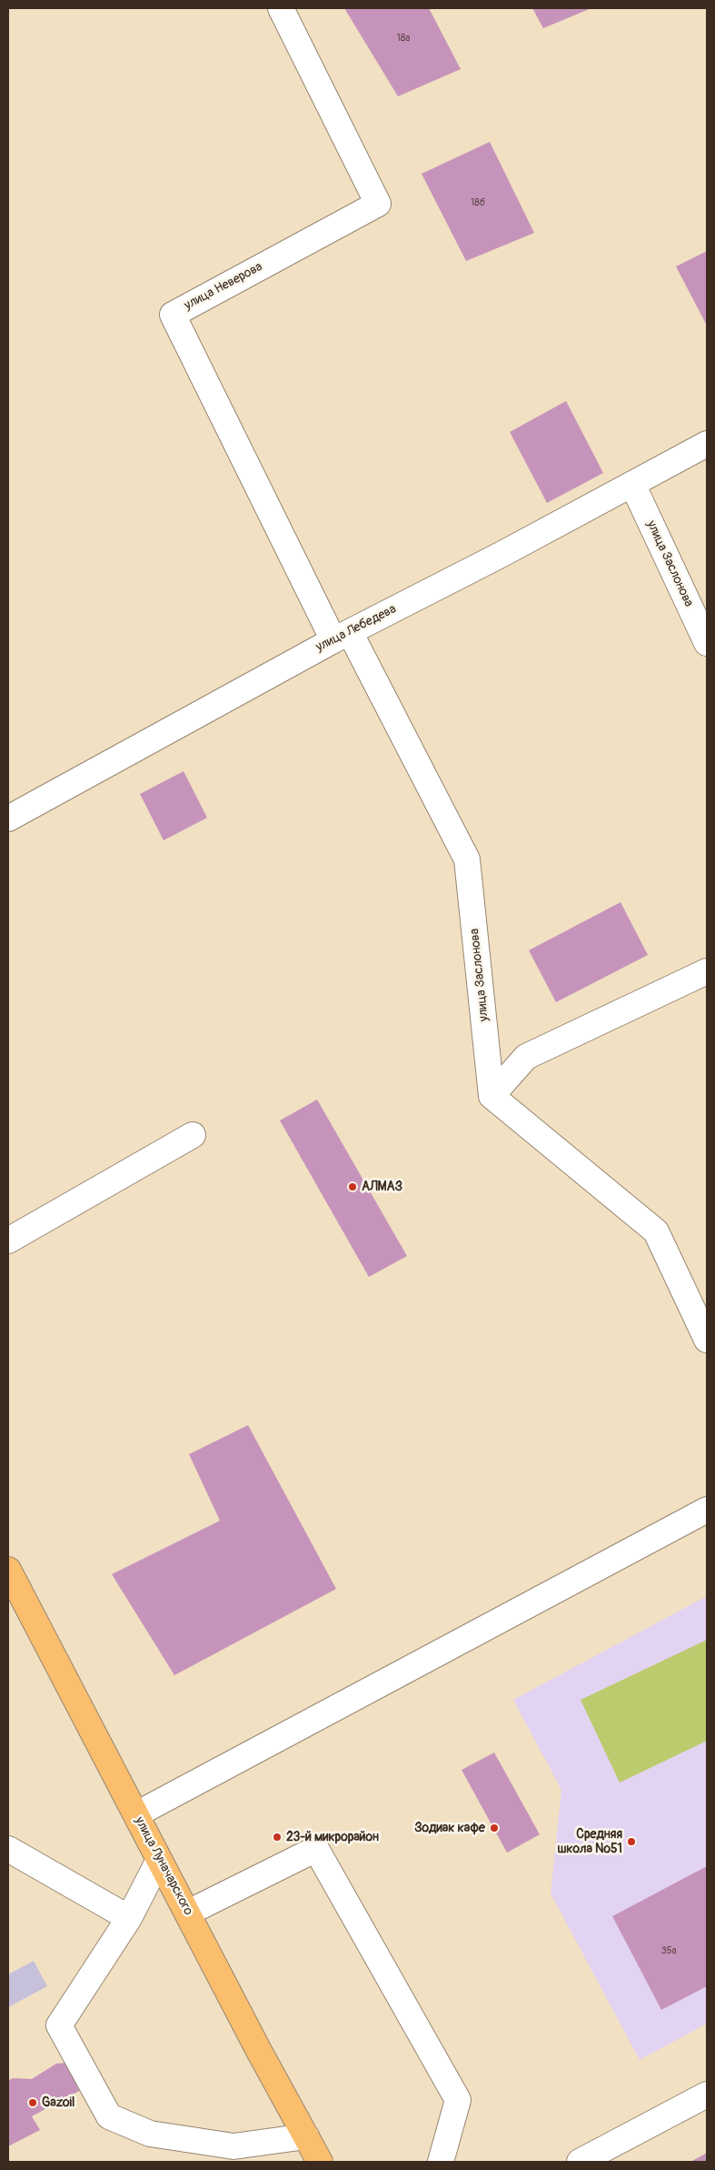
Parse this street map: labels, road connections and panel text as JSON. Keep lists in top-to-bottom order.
{
  "streets": {
    "main road": ["улица Луначарского"],
    "street": ["улица Неверова", "улица Заслонова", "улица Лебедева"]
  },
  "crossings": [
    ["улица Неверова", "улица Заслонова"],
    ["улица Неверова", "улица Лебедева"],
    ["улица Заслонова", "улица Лебедева"]
  ],
  "places": [
    "АЛМАЗ",
    "Зодиак кафе",
    "23-й микрорайон",
    "Средняя школа №51",
    "Gazoil"
  ],
  "house_numbers": ["18а", "18б", "35а"]
}
